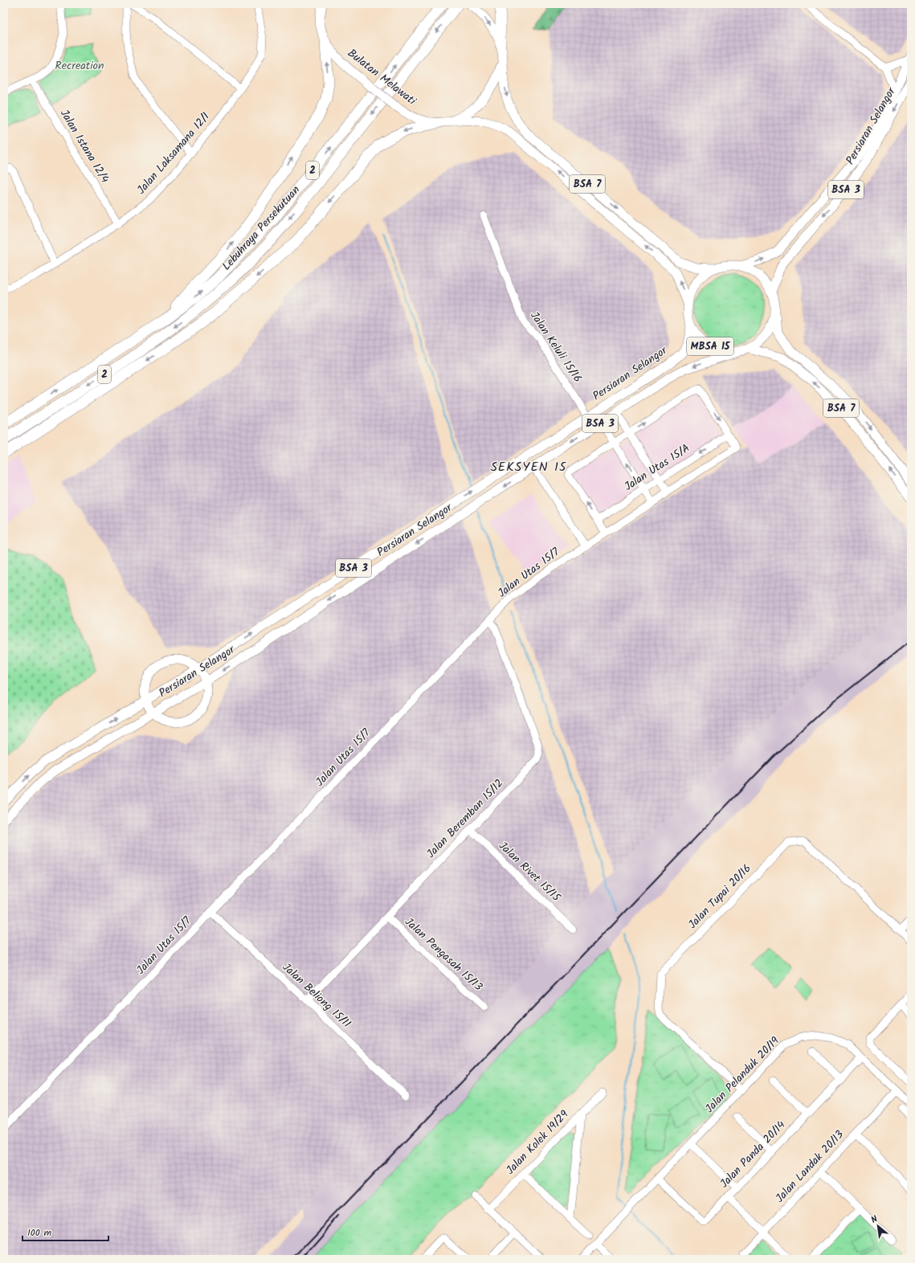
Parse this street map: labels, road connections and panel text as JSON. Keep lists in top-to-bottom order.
{
  "streets": {
    "highway": ["2", "Lebuhraya Persekutuan"],
    "main road": [
      "Bulatan Melawati",
      "Persiaran Selangor",
      "BSA 7",
      "BSA 3",
      "MBSA 15"
    ],
    "street": [
      "Jalan Istana 12/4",
      "Jalan Laksamana 12/1",
      "Jalan Keluli 15/16",
      "Jalan Utas 15/A",
      "Jalan Utas 15/7",
      "Jalan Beremban 15/12",
      "Jalan Rivet 15/15",
      "Jalan Tupai 20/16",
      "Jalan Pengasah 15/13",
      "Jalan Beliong 15/11",
      "Jalan Pelanduk 20/19",
      "Jalan Kolek 19/29",
      "Jalan Panda 20/14",
      "Jalan Landak 20/13"
    ]
  },
  "crossings": [
    ["Bulatan Melawati", "BSA 7"],
    ["Persiaran Selangor", "BSA 7"],
    ["Persiaran Selangor", "MBSA 15"],
    ["Persiaran Selangor", "Jalan Keluli 15/16"],
    ["Jalan Istana 12/4", "Jalan Laksamana 12/1"],
    ["BSA 7", "MBSA 15"],
    ["Jalan Utas 15/A", "Jalan Utas 15/7"],
    ["Jalan Utas 15/7", "Jalan Beremban 15/12"],
    ["Jalan Utas 15/7", "Jalan Beliong 15/11"],
    ["Jalan Beremban 15/12", "Jalan Rivet 15/15"],
    ["Jalan Beremban 15/12", "Jalan Pengasah 15/13"],
    ["Jalan Beremban 15/12", "Jalan Beliong 15/11"],
    ["Jalan Tupai 20/16", "Jalan Pelanduk 20/19"],
    ["Jalan Pelanduk 20/19", "Jalan Panda 20/14"],
    ["Jalan Pelanduk 20/19", "Jalan Landak 20/13"]
  ],
  "one_way": ["Jalan Utas 15/A"],
  "districts": ["SEKSYEN 15"],
  "parks": ["Recreation"],
  "scale_bar": "100 m",
  "north": "top left"
}
